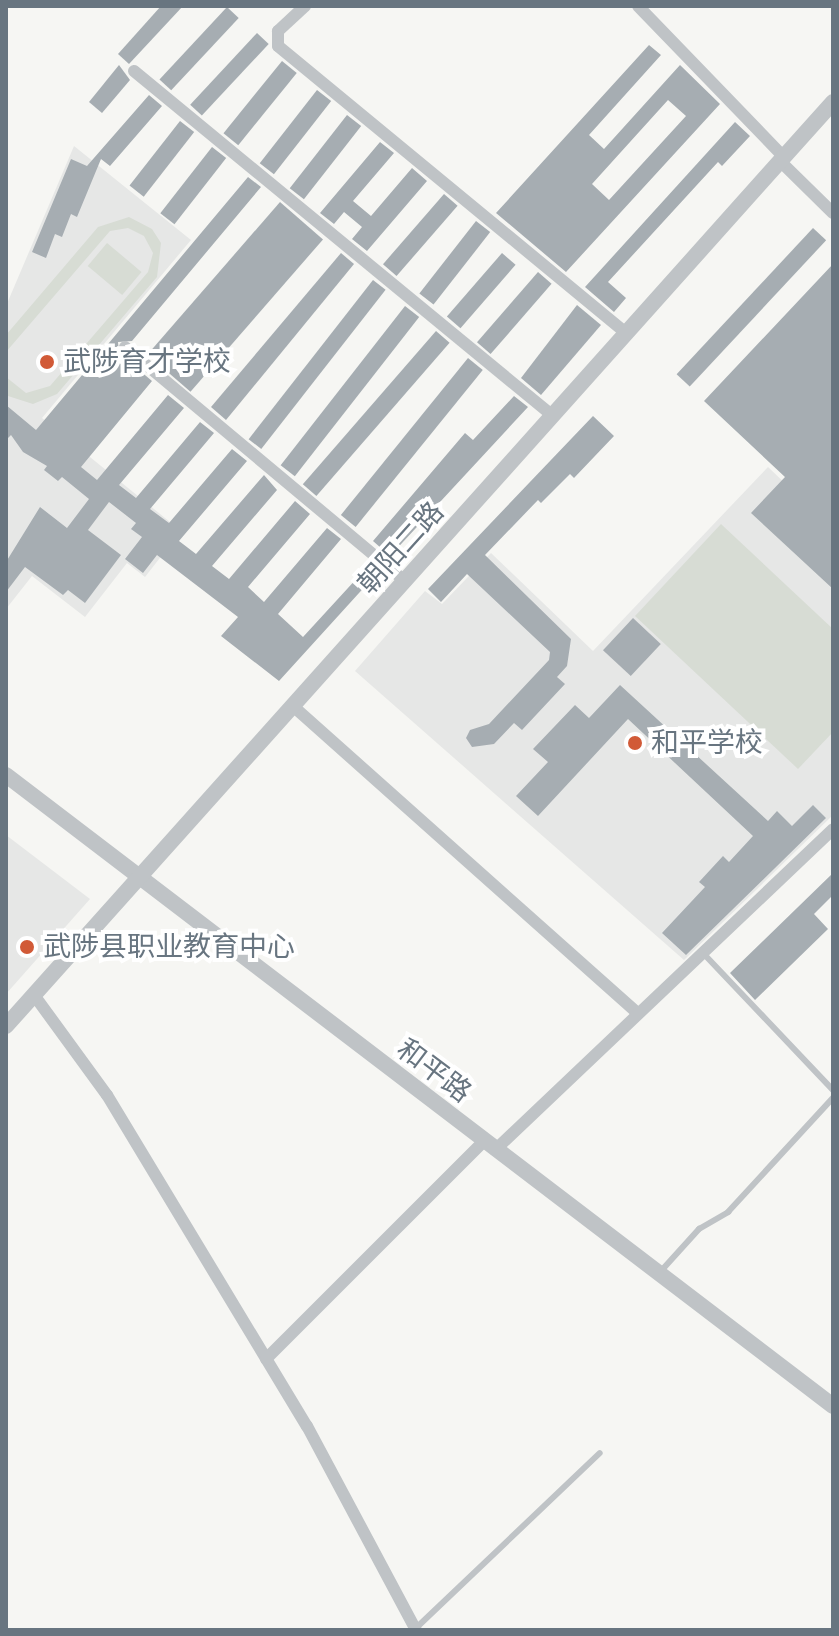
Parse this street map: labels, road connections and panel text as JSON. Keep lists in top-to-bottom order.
{
  "streets": {
    "street": ["朝阳二路", "和平路"]
  },
  "crossings": [
    ["朝阳二路", "和平路"]
  ],
  "places": ["武陟育才学校", "和平学校", "武陟县职业教育中心"]
}
